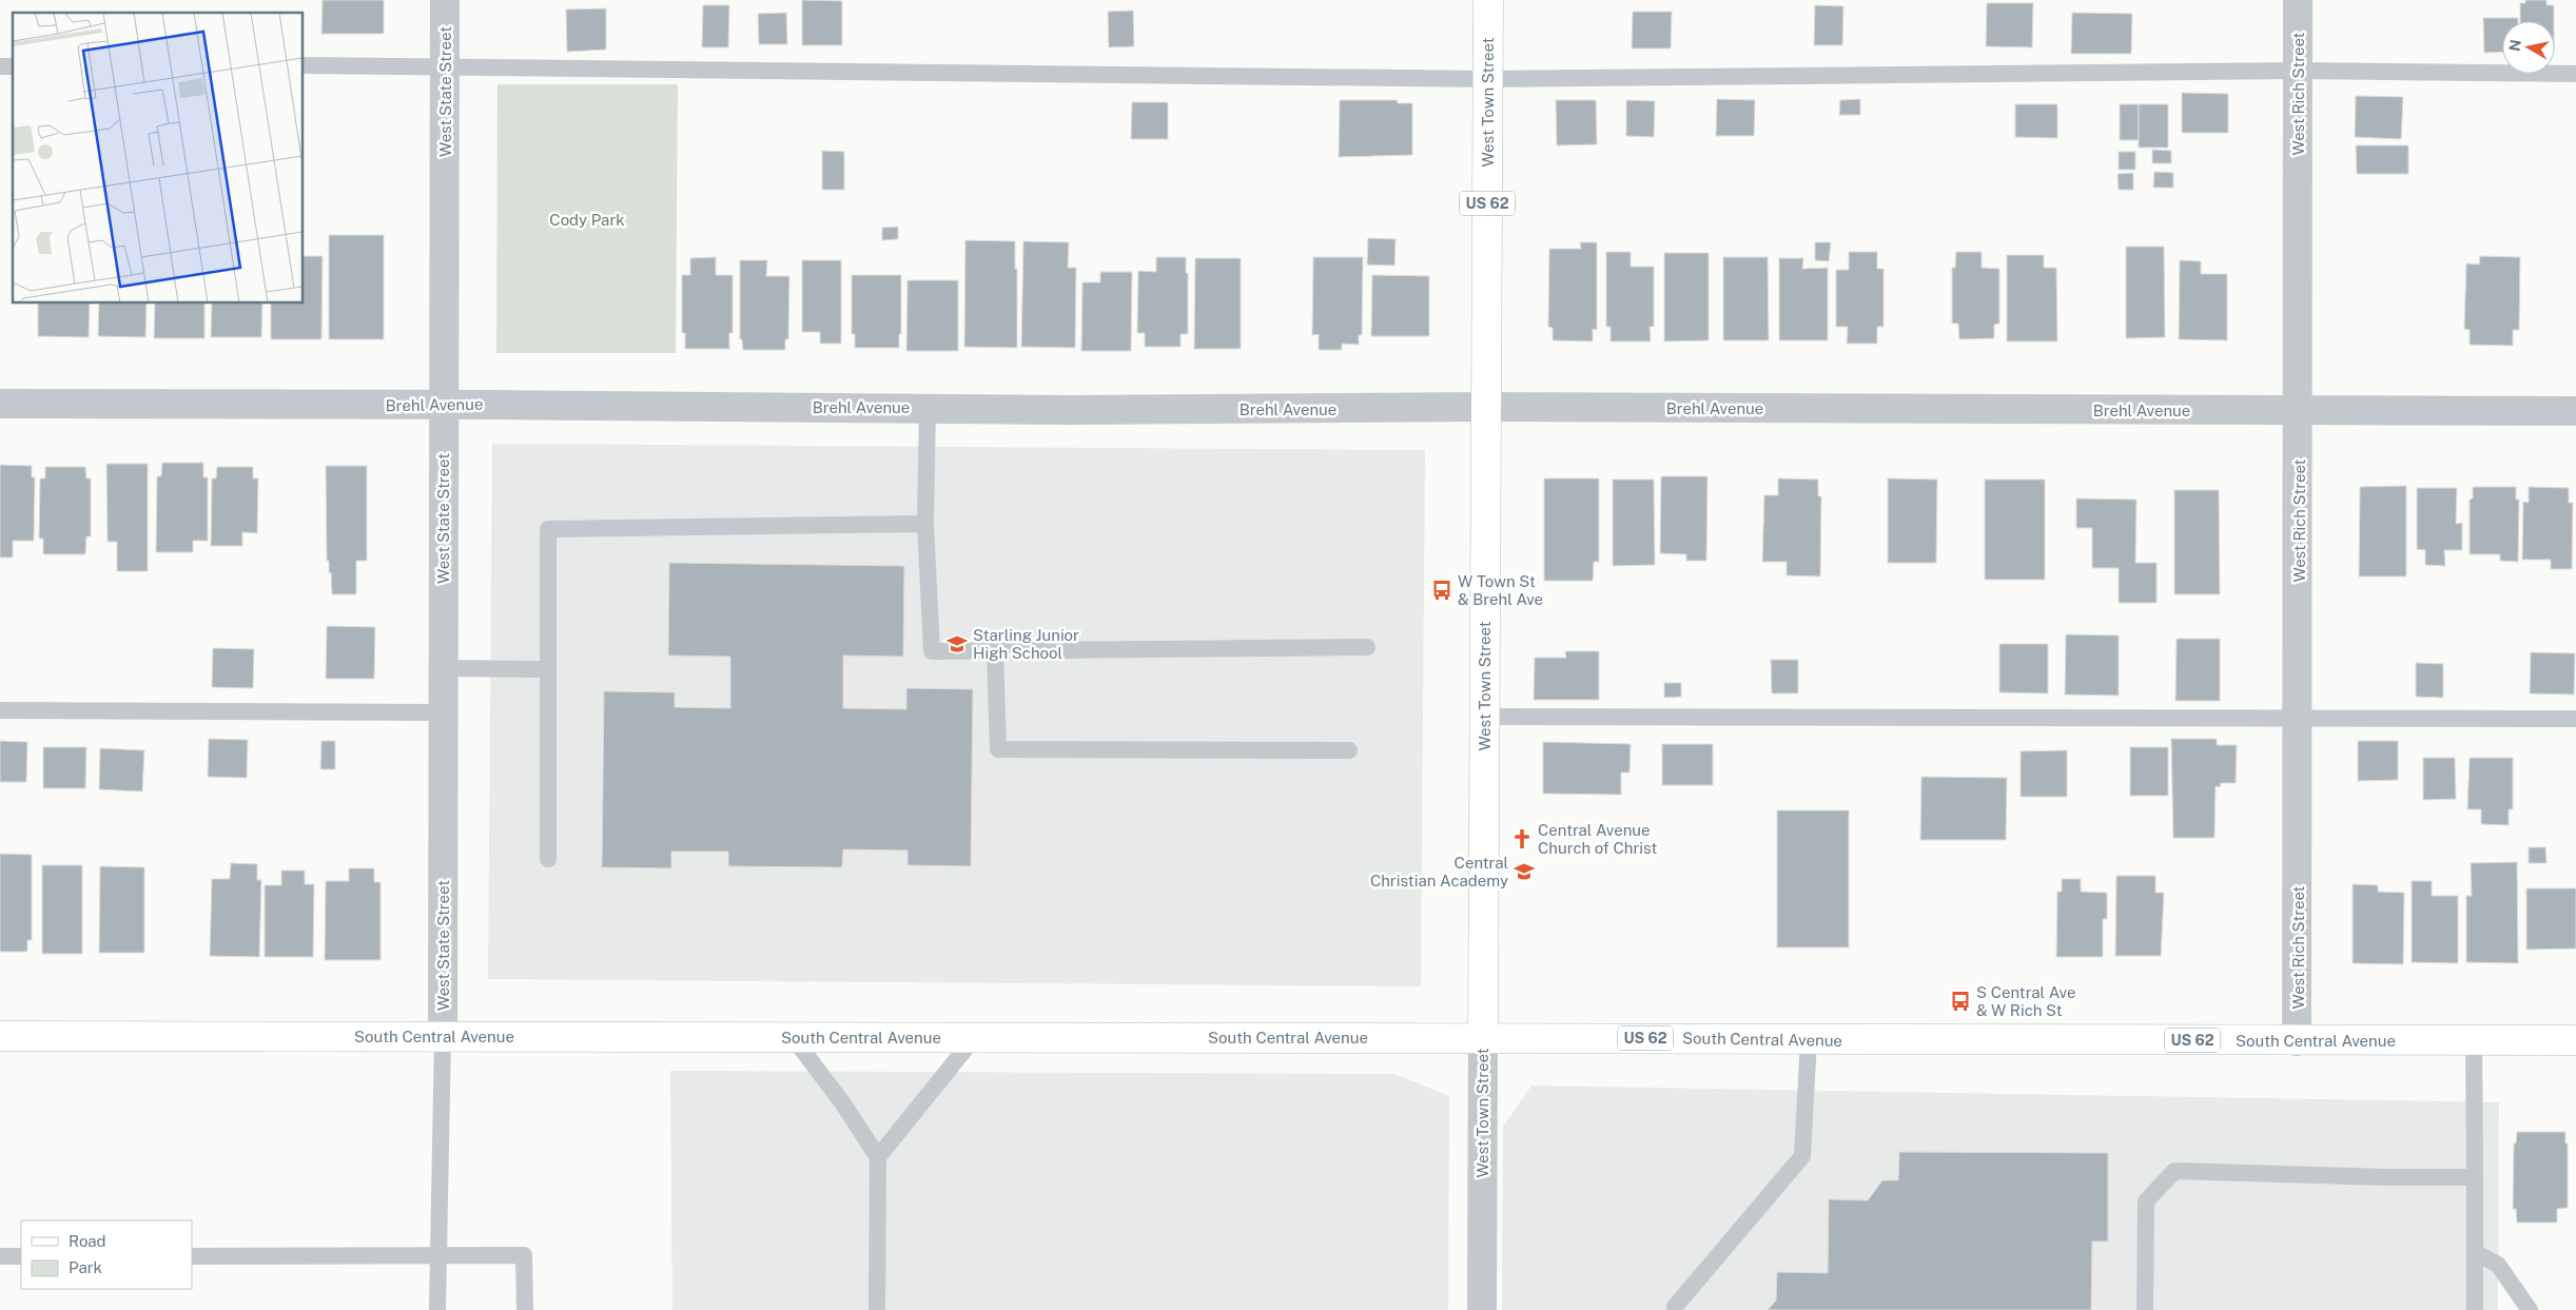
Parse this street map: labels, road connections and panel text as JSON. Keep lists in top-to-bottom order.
{
  "streets": {
    "main road": ["West Town Street", "US 62", "South Central Avenue"],
    "street": ["West State Street", "West Rich Street", "Brehl Avenue"]
  },
  "crossings": [
    ["West State Street", "Brehl Avenue"],
    ["West State Street", "South Central Avenue"],
    ["West Rich Street", "Brehl Avenue"],
    ["West Rich Street", "South Central Avenue"],
    ["West Town Street", "Brehl Avenue"],
    ["West Town Street", "South Central Avenue"]
  ],
  "parks": ["Cody Park"],
  "places": {
    "bus stop": ["W Town St & Brehl Ave", "S Central Ave & W Rich St"],
    "school or university": ["Starling Junior High School", "Central Christian Academy"],
    "church": ["Central Avenue Church of Christ"]
  },
  "legend": ["Road", "Park"],
  "north": "left"
}
